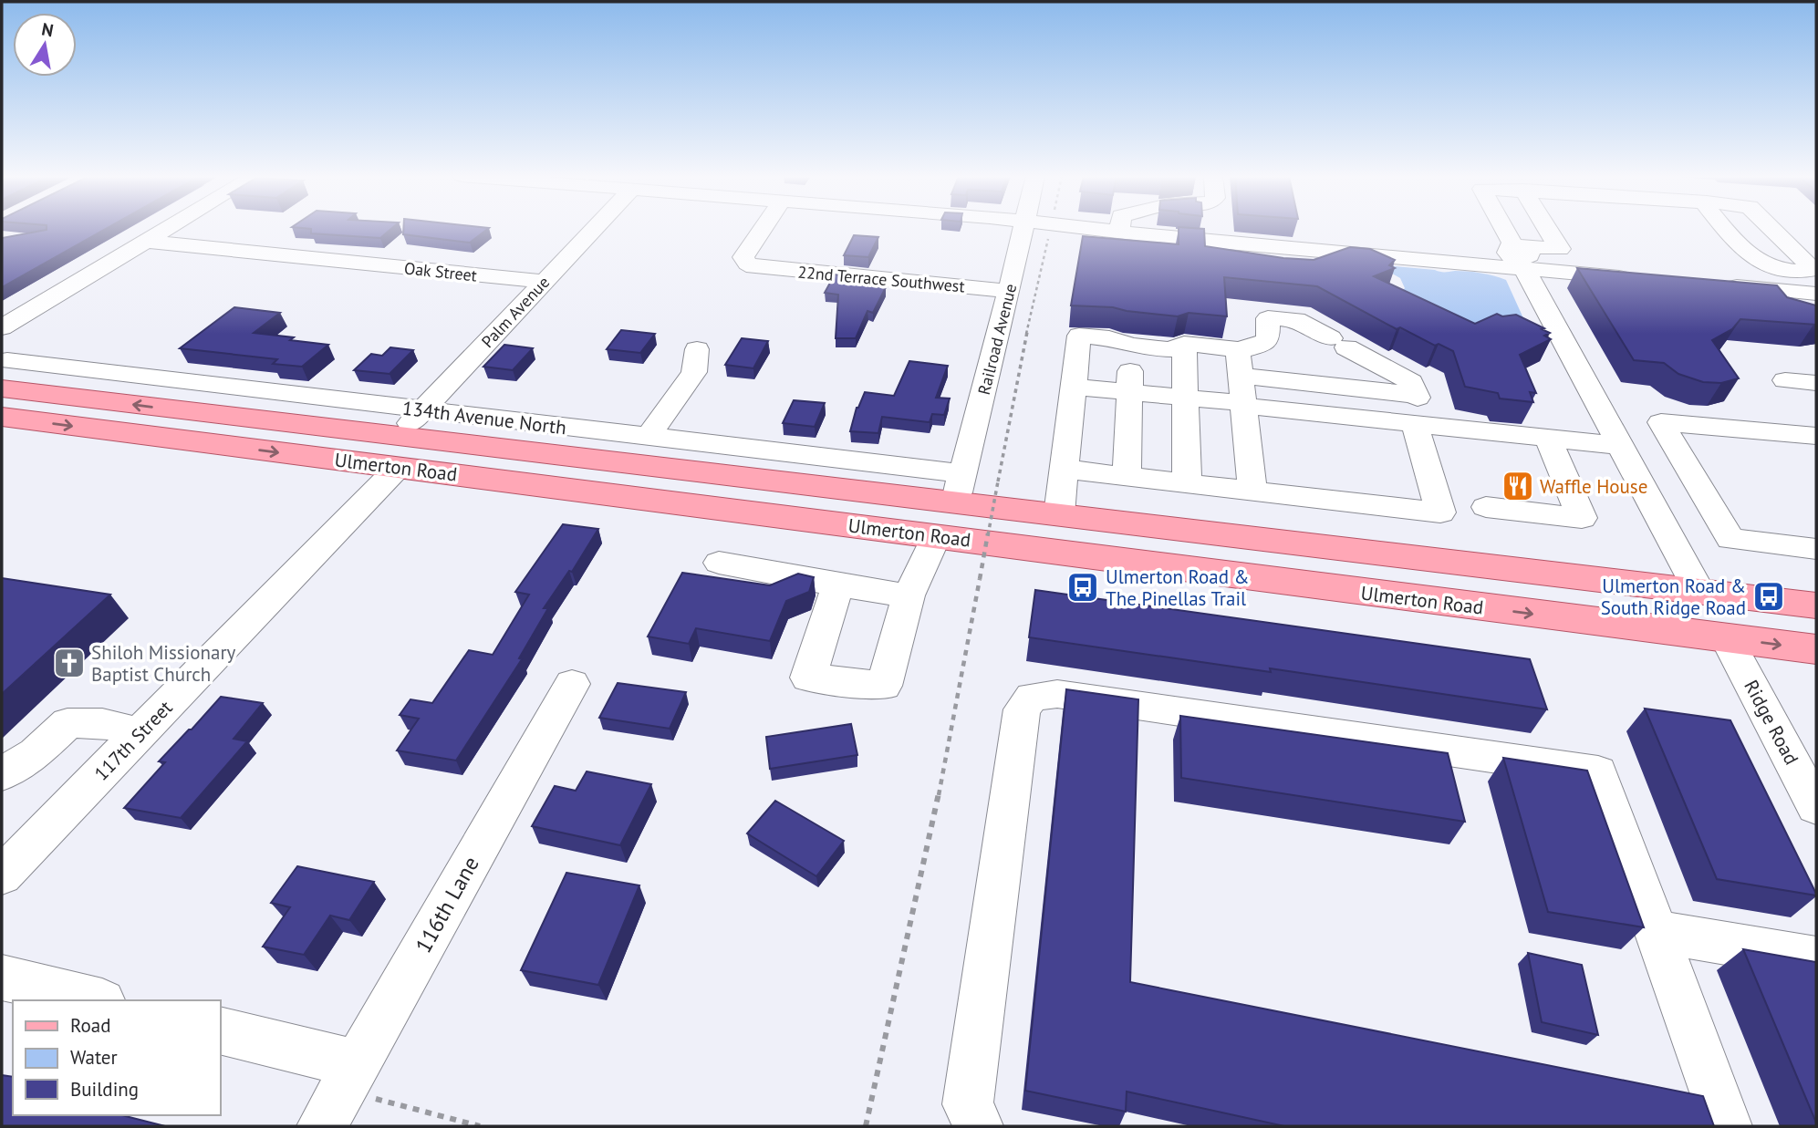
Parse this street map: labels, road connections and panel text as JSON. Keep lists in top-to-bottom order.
{
  "streets": {
    "main road": ["Ulmerton Road"],
    "street": [
      "Oak Street",
      "22nd Terrace Southwest",
      "Palm Avenue",
      "Railroad Avenue",
      "134th Avenue North",
      "Ridge Road",
      "117th Street",
      "116th Lane"
    ]
  },
  "crossings": [
    ["Oak Street", "Palm Avenue"],
    ["22nd Terrace Southwest", "Railroad Avenue"],
    ["Palm Avenue", "134th Avenue North"],
    ["Palm Avenue", "Ulmerton Road"],
    ["Palm Avenue", "117th Street"],
    ["Railroad Avenue", "134th Avenue North"],
    ["Railroad Avenue", "Ulmerton Road"],
    ["134th Avenue North", "Ulmerton Road"],
    ["Ulmerton Road", "Ridge Road"],
    ["Ulmerton Road", "117th Street"]
  ],
  "places": {
    "restaurant": ["Waffle House"],
    "bus stop": ["Ulmerton Road & The Pinellas Trail", "Ulmerton Road & South Ridge Road"],
    "church": ["Shiloh Missionary Baptist Church"]
  },
  "legend": ["Road", "Water", "Building"],
  "north": "top"
}
